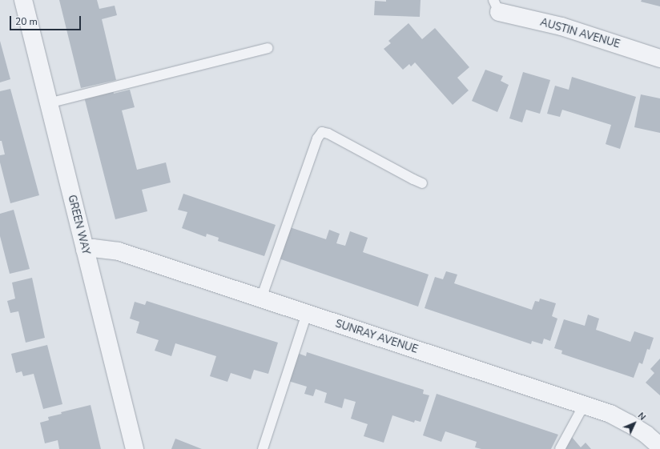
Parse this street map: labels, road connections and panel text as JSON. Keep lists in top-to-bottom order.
{
  "streets": {
    "street": ["AUSTIN AVENUE", "GREEN WAY", "SUNRAY AVENUE"]
  },
  "crossings": [
    ["GREEN WAY", "SUNRAY AVENUE"]
  ],
  "scale_bar": "20 m",
  "north": "top right"
}
